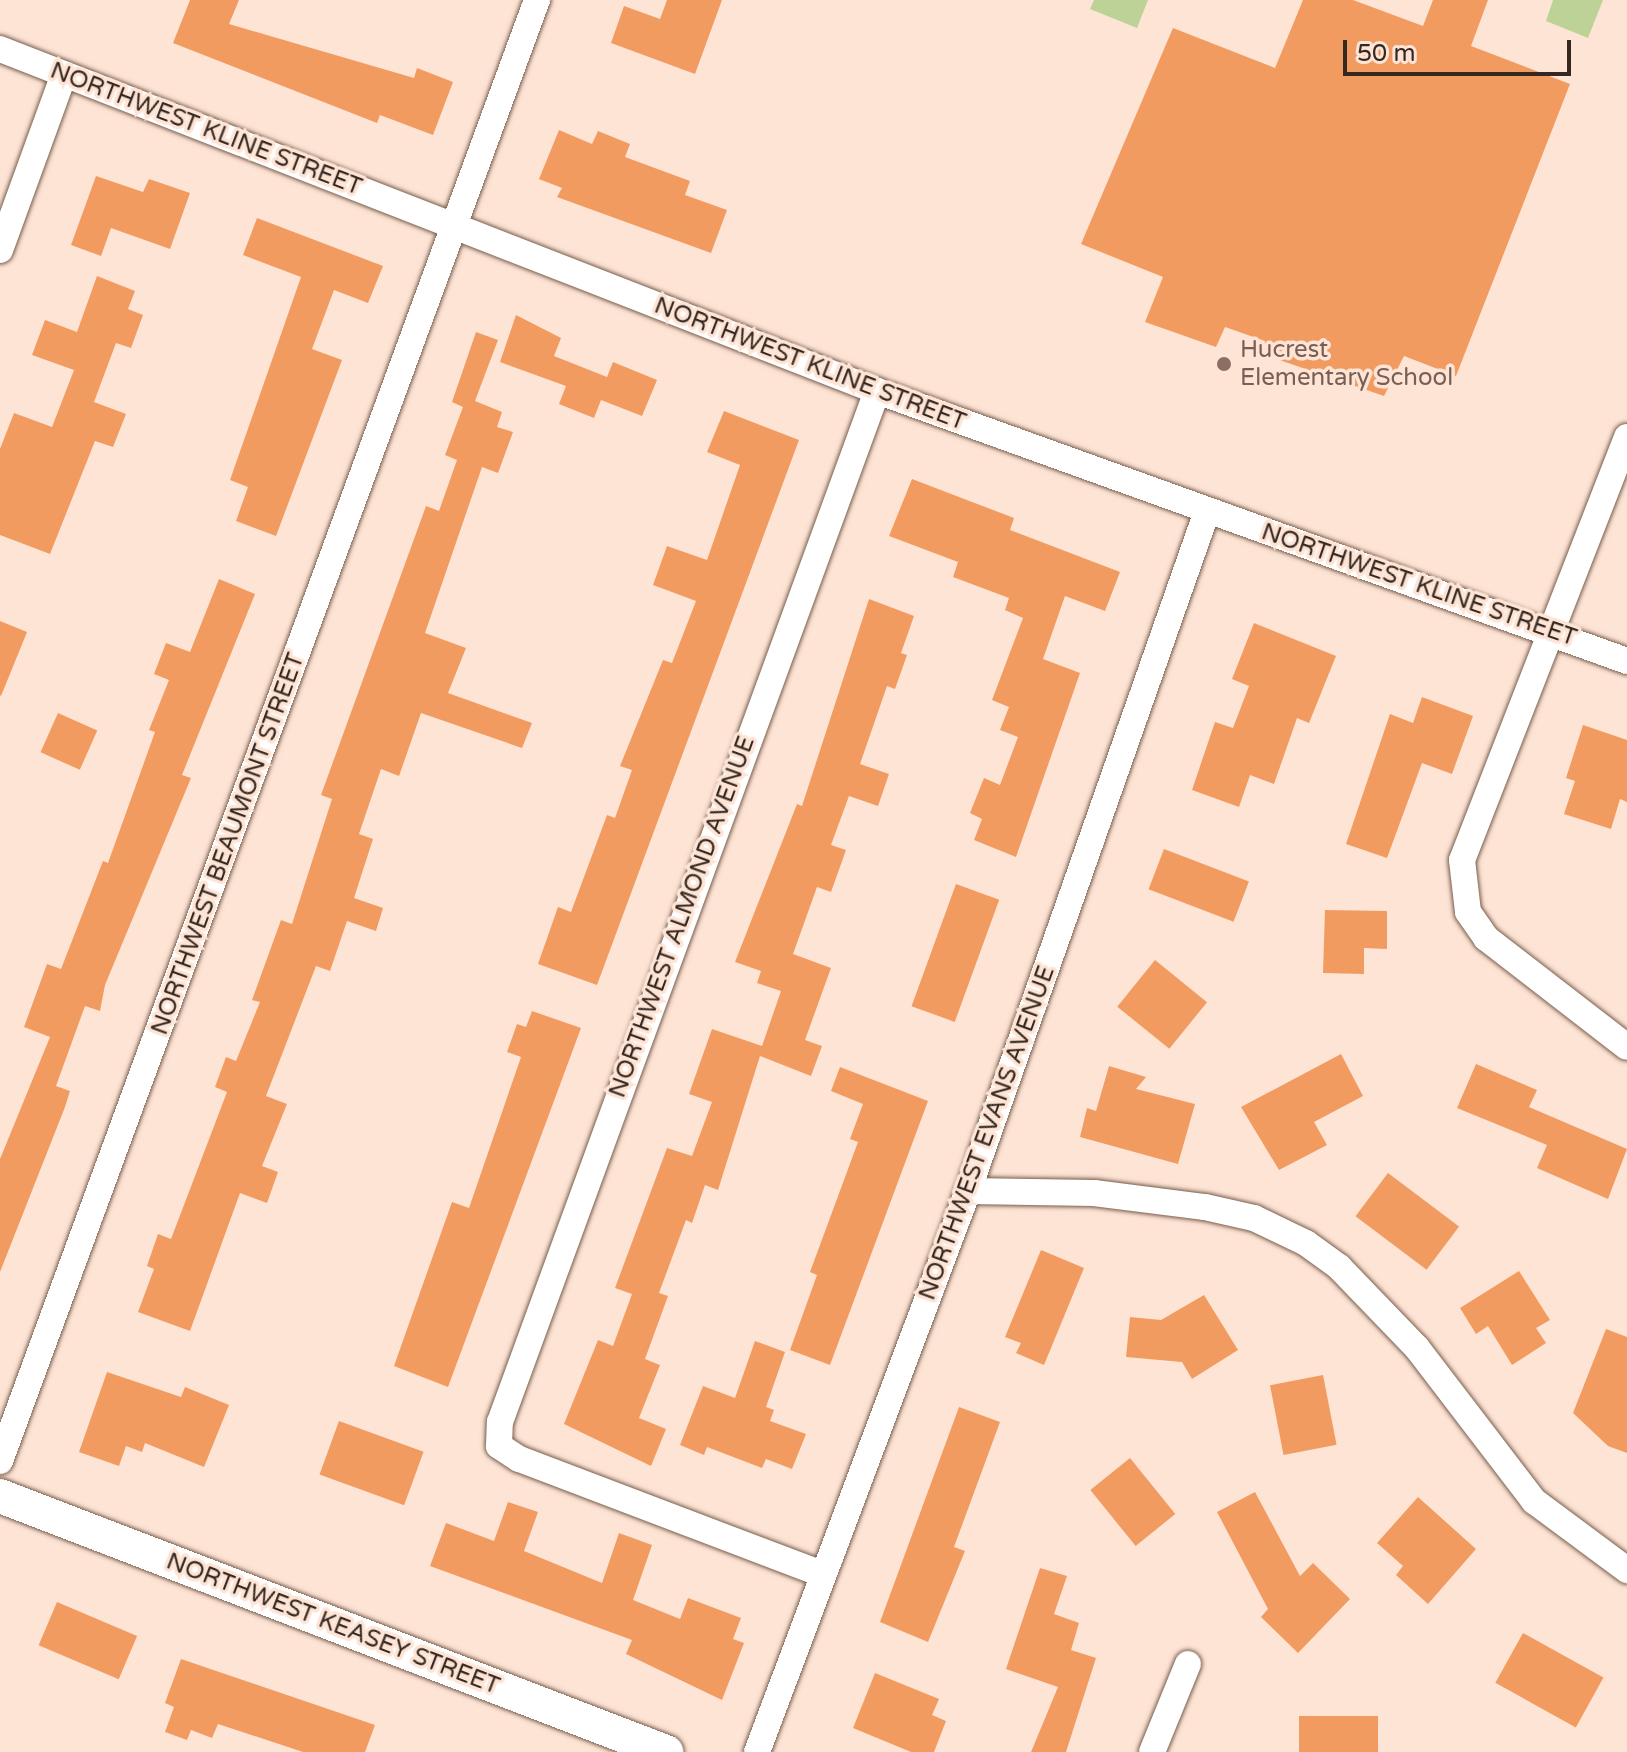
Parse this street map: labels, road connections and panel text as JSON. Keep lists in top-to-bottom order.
{
  "streets": {
    "street": [
      "NORTHWEST KLINE STREET",
      "NORTHWEST BEAUMONT STREET",
      "NORTHWEST ALMOND AVENUE",
      "NORTHWEST EVANS AVENUE",
      "NORTHWEST KEASEY STREET"
    ]
  },
  "crossings": [
    ["NORTHWEST KLINE STREET", "NORTHWEST BEAUMONT STREET"],
    ["NORTHWEST KLINE STREET", "NORTHWEST ALMOND AVENUE"],
    ["NORTHWEST KLINE STREET", "NORTHWEST EVANS AVENUE"],
    ["NORTHWEST ALMOND AVENUE", "NORTHWEST EVANS AVENUE"]
  ],
  "places": ["Hucrest Elementary School"],
  "scale_bar": "50 m"
}
